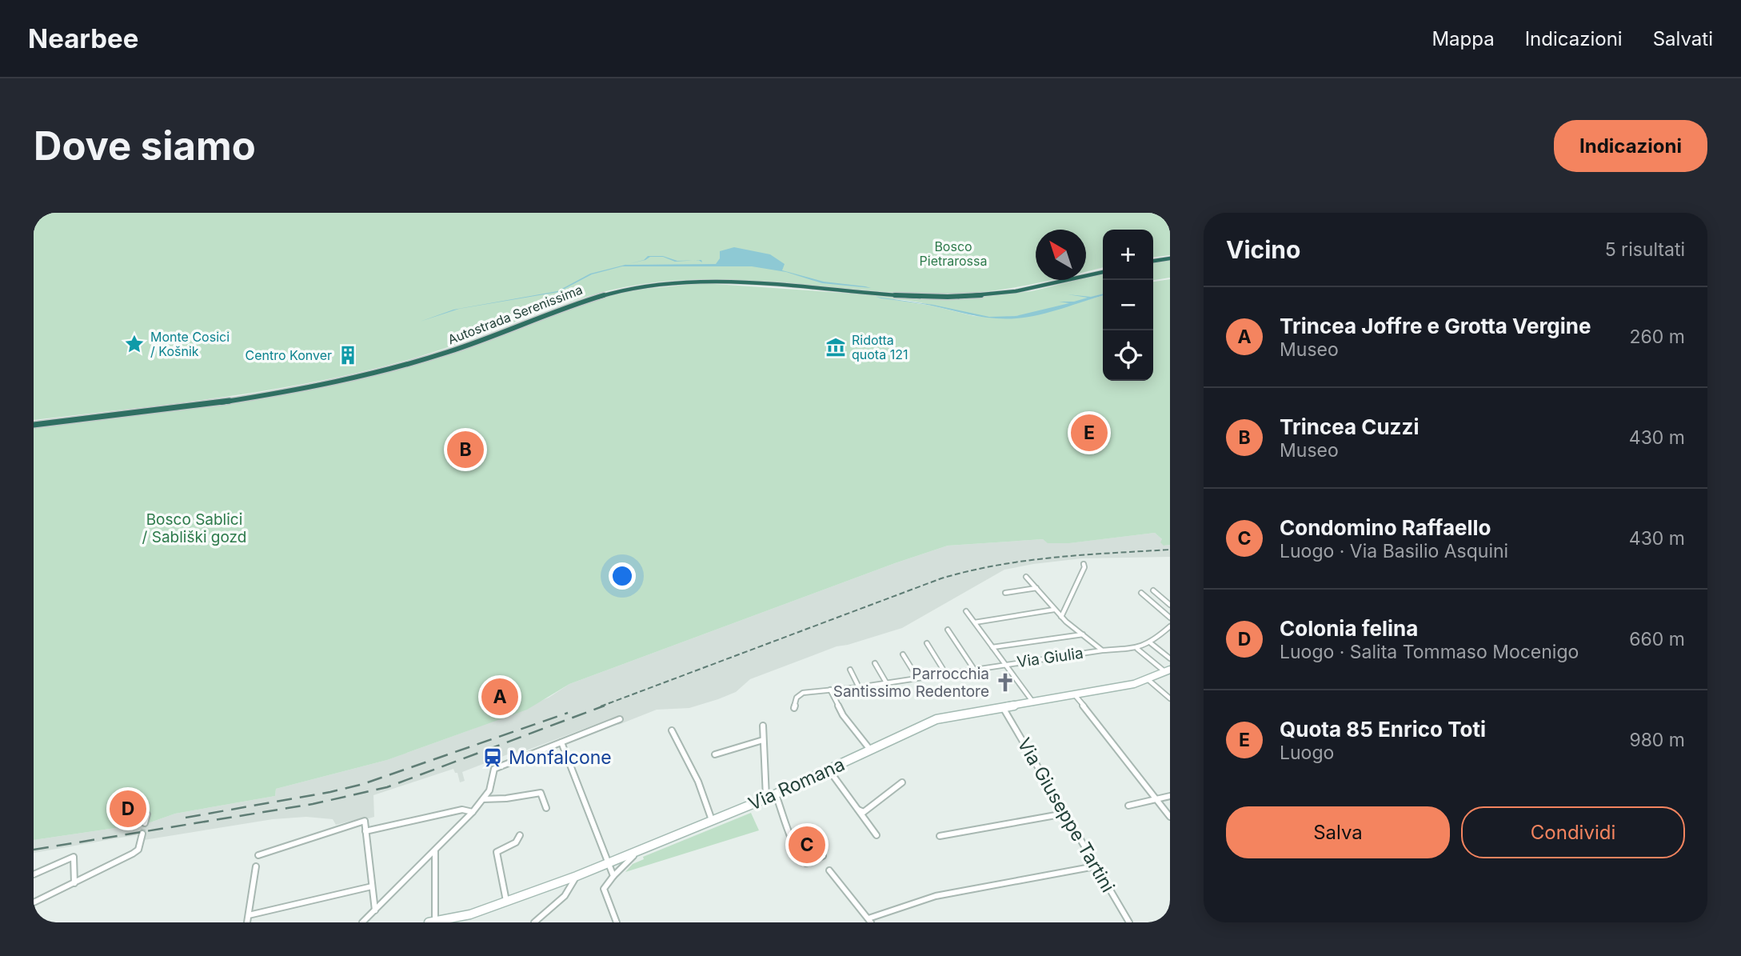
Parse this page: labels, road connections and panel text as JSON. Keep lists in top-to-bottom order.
{
  "streets": {
    "highway": ["Autostrada Serenissima"],
    "street": ["Via Giulia", "Via Romana", "Via Giuseppe Tartini"]
  },
  "crossings": [
    ["Via Romana", "Via Giuseppe Tartini"]
  ],
  "parks": ["Bosco Pietrarossa", "Bosco Sablici / Sabliški gozd"],
  "places": {
    "place": ["Monte Cosici / Košnik"],
    "museum": ["Ridotta quota 121"],
    "building": ["Centro Konver"],
    "church": ["Parrocchia Santissimo Redentore"],
    "station": ["Monfalcone"]
  },
  "north": "top left",
  "page": {
    "header": "Nearbee",
    "nav": ["Mappa", "Indicazioni", "Salvati"],
    "buttons": [
      "Indicazioni",
      ["Salva", "Condividi"]
    ],
    "title": "Dove siamo",
    "heading": ["Vicino", "5 risultati"],
    "map_buttons": ["+", "−"],
    "list": [
      {
        "mark": "A",
        "name": "Trincea Joffre e Grotta Vergine",
        "note": "Museo",
        "value": "260 m"
      },
      {
        "mark": "B",
        "name": "Trincea Cuzzi",
        "note": "Museo",
        "value": "430 m"
      },
      {
        "mark": "C",
        "name": "Condomino Raffaello",
        "note": "Luogo · Via Basilio Asquini",
        "value": "430 m"
      },
      {
        "mark": "D",
        "name": "Colonia felina",
        "note": "Luogo · Salita Tommaso Mocenigo",
        "value": "660 m"
      },
      {
        "mark": "E",
        "name": "Quota 85 Enrico Toti",
        "note": "Luogo",
        "value": "980 m"
      }
    ],
    "pins": [
      "E",
      "B",
      "A",
      "D",
      "C"
    ]
  }
}
